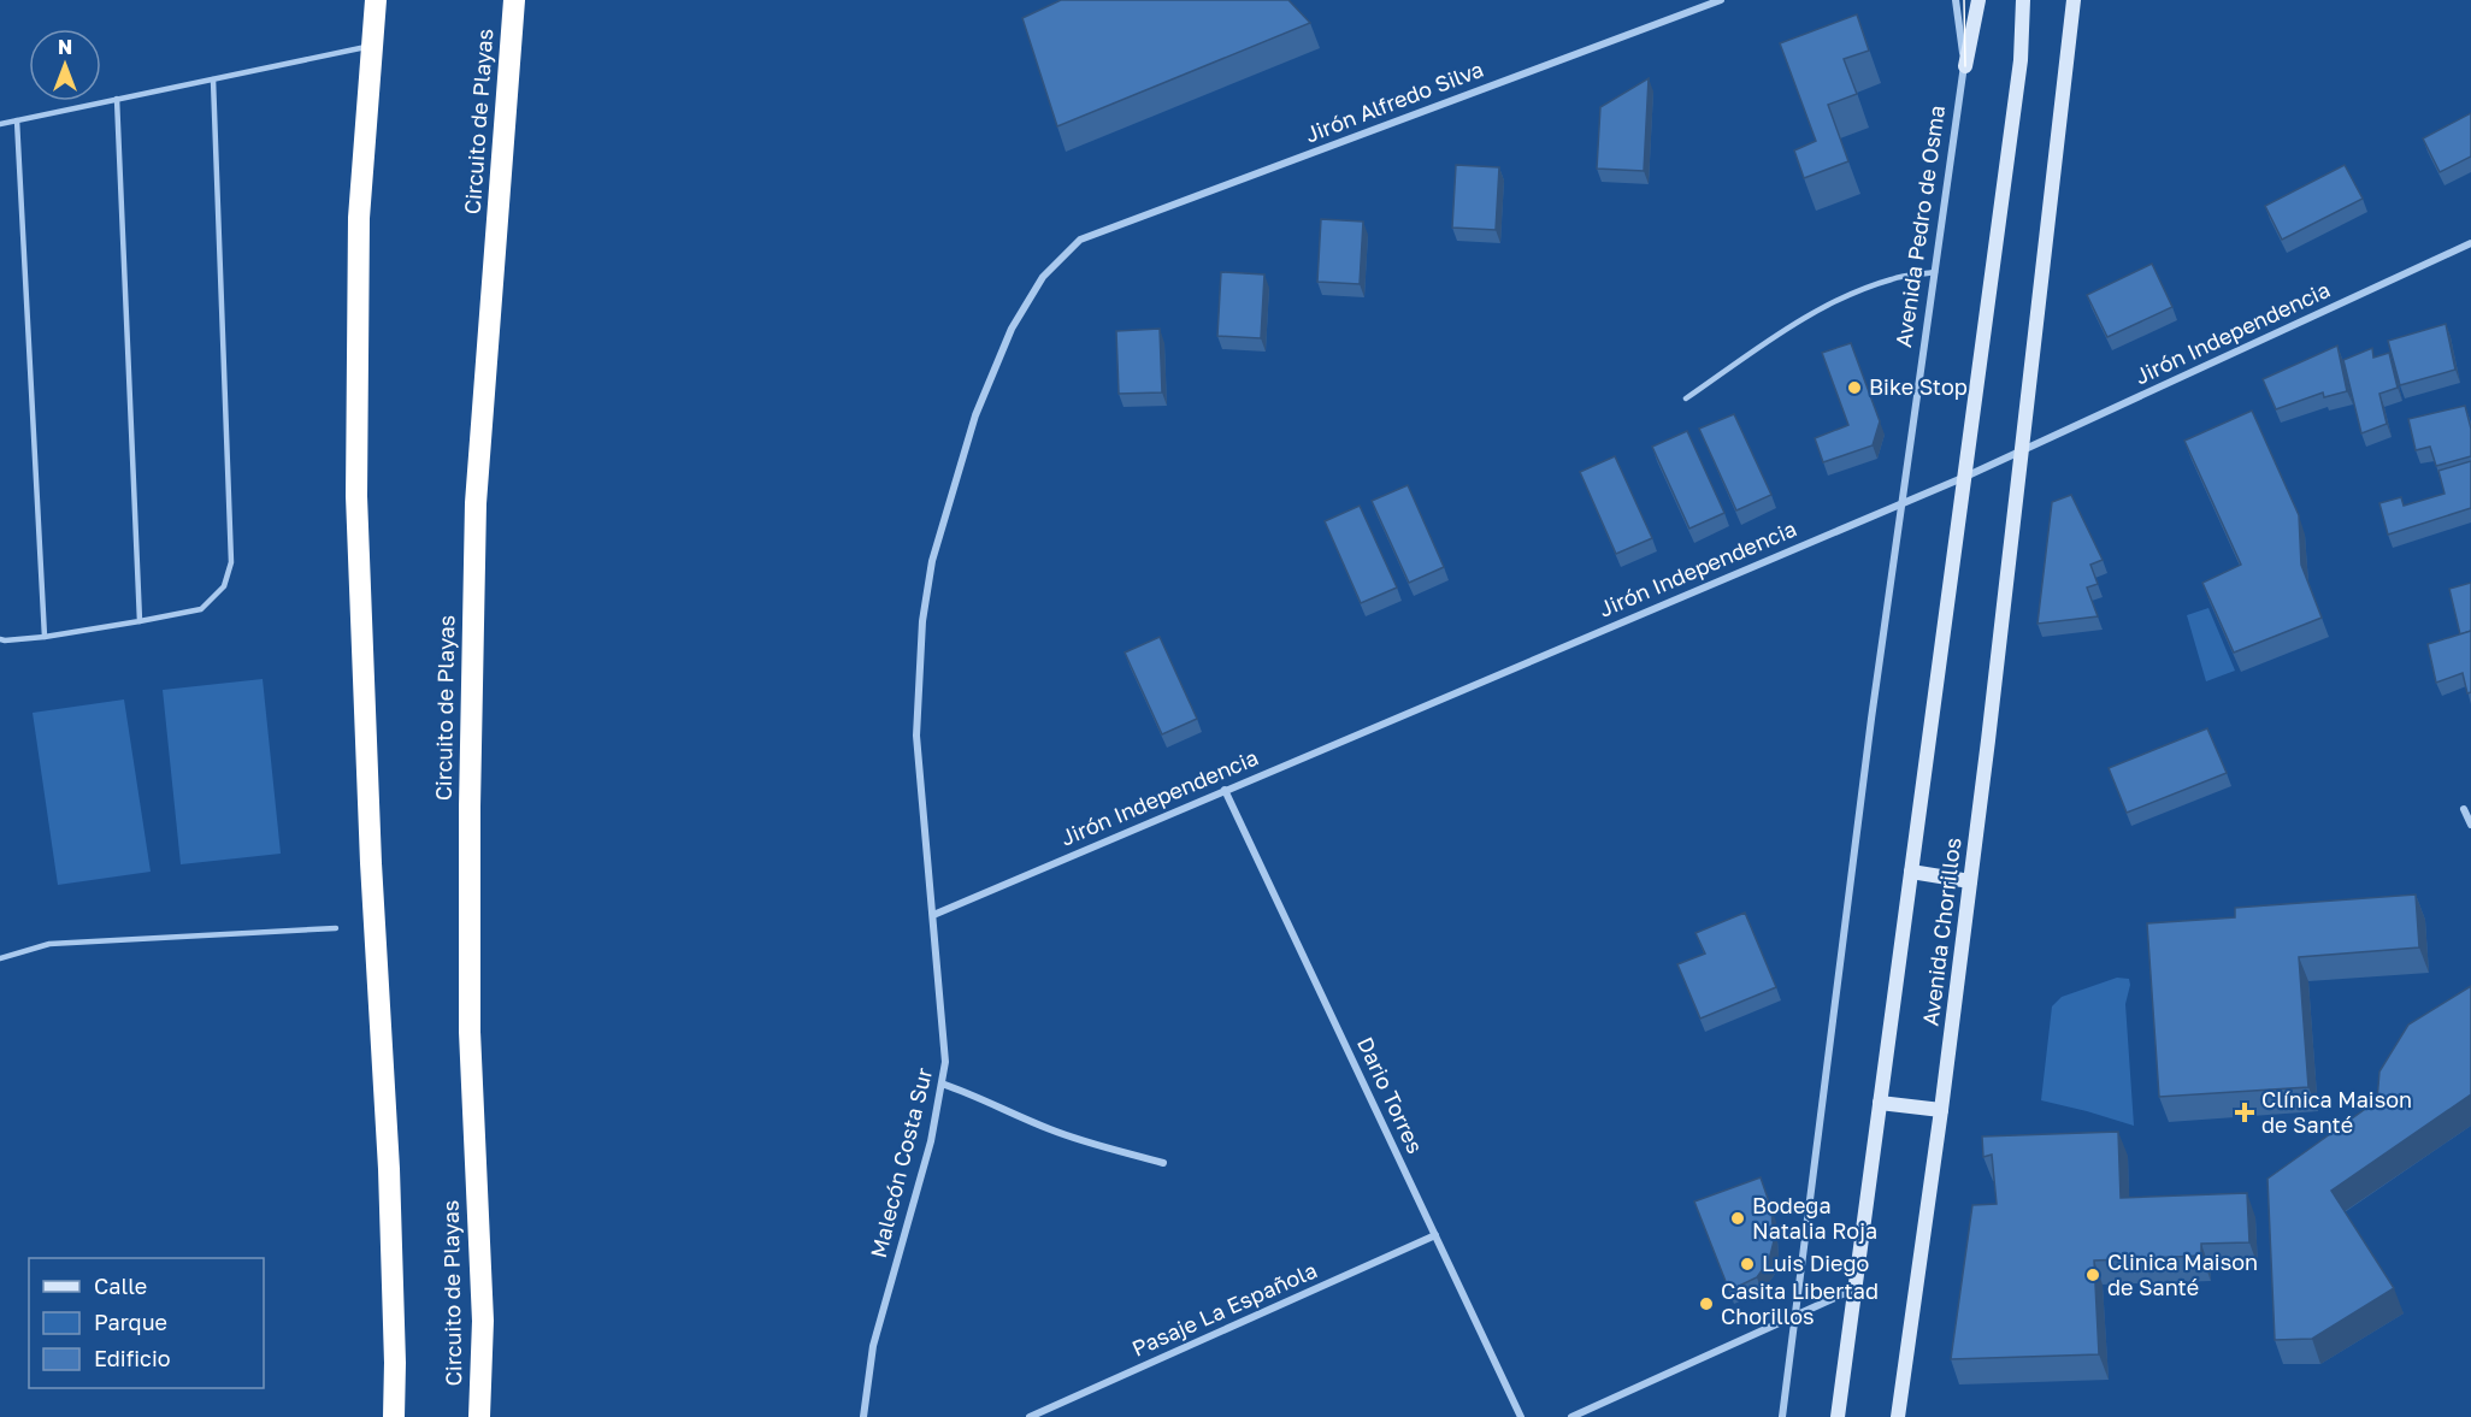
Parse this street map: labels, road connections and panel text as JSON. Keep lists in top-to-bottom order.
{
  "streets": {
    "highway": ["Circuito de Playas"],
    "main road": ["Avenida Chorrillos"],
    "street": [
      "Jirón Alfredo Silva",
      "Avenida Pedro de Osma",
      "Jirón Independencia",
      "Dario Torres",
      "Malecón Costa Sur",
      "Pasaje La Española"
    ]
  },
  "crossings": [
    ["Jirón Alfredo Silva", "Malecón Costa Sur"],
    ["Avenida Pedro de Osma", "Jirón Independencia"],
    ["Jirón Independencia", "Avenida Chorrillos"],
    ["Jirón Independencia", "Dario Torres"],
    ["Jirón Independencia", "Malecón Costa Sur"],
    ["Dario Torres", "Pasaje La Española"]
  ],
  "places": {
    "other": [
      "Bike Stop",
      "Bodega Natalia Roja",
      "Luis Diego",
      "Clinica Maison de Santé",
      "Casita Libertad Chorillos"
    ],
    "health": ["Clínica Maison de Santé"]
  },
  "legend": ["Calle", "Parque", "Edificio"],
  "north": "top"
}
